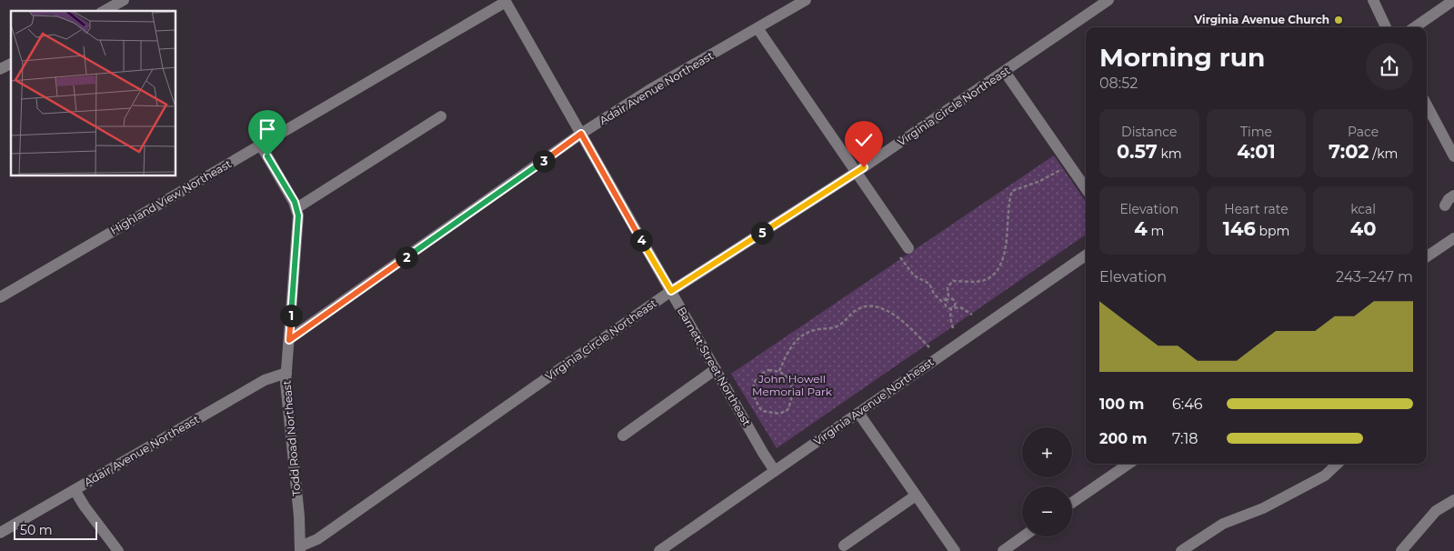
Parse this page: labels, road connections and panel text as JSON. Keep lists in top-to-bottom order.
{
  "streets": {
    "street": [
      "Adair Avenue Northeast",
      "Virginia Circle Northeast",
      "Highland View Northeast",
      "Barnett Street Northeast",
      "Virginia Avenue Northeast",
      "Todd Road Northeast"
    ]
  },
  "crossings": [
    ["Adair Avenue Northeast", "Barnett Street Northeast"],
    ["Adair Avenue Northeast", "Todd Road Northeast"],
    ["Virginia Circle Northeast", "Barnett Street Northeast"],
    ["Virginia Circle Northeast", "Todd Road Northeast"],
    ["Highland View Northeast", "Barnett Street Northeast"],
    ["Highland View Northeast", "Todd Road Northeast"],
    ["Barnett Street Northeast", "Virginia Avenue Northeast"]
  ],
  "parks": ["John Howell Memorial Park"],
  "places": ["Virginia Avenue Church"],
  "scale_bar": "50 m",
  "page": {
    "heading": ["Morning run", "08:52"],
    "stats": [
      ["Distance", "0.57 km"],
      ["Time", "4:01"],
      ["Pace", "7:02 /km"],
      ["Elevation", "4 m"],
      ["Heart rate", "146 bpm"],
      ["kcal", "40"]
    ],
    "pins": [
      "3",
      "5",
      "4",
      "2",
      "1"
    ],
    "chart": ["Elevation", "243–247 m"],
    "list": [
      {
        "name": "100 m",
        "note": "6:46"
      },
      {
        "name": "200 m",
        "note": "7:18"
      }
    ],
    "map_buttons": ["+", "−"],
    "scale": "50 m"
  }
}
